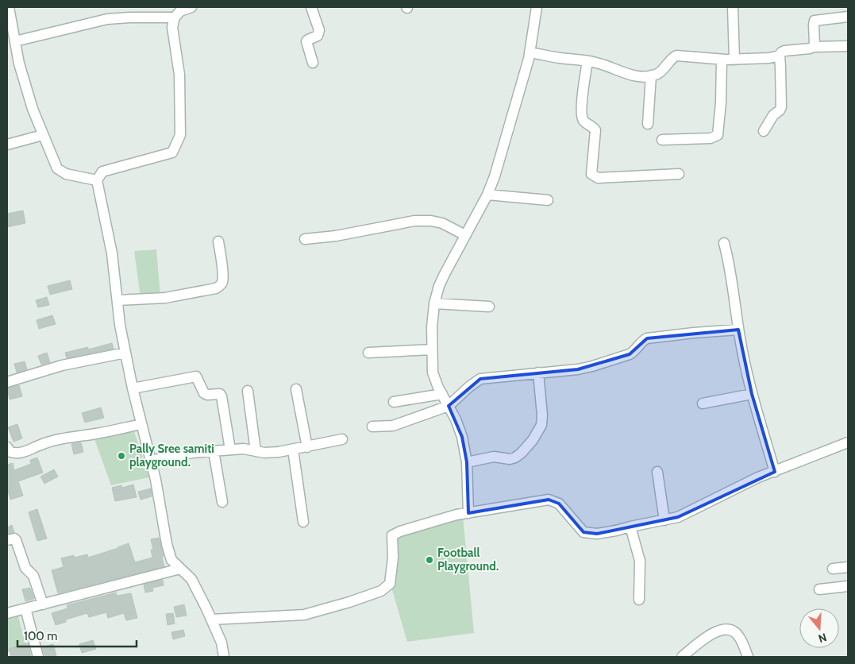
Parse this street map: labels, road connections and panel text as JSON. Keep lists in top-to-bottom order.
{
  "places": ["Pally Sree samiti playground.", "Football Playground."],
  "scale_bar": "100 m",
  "north": "bottom"
}
